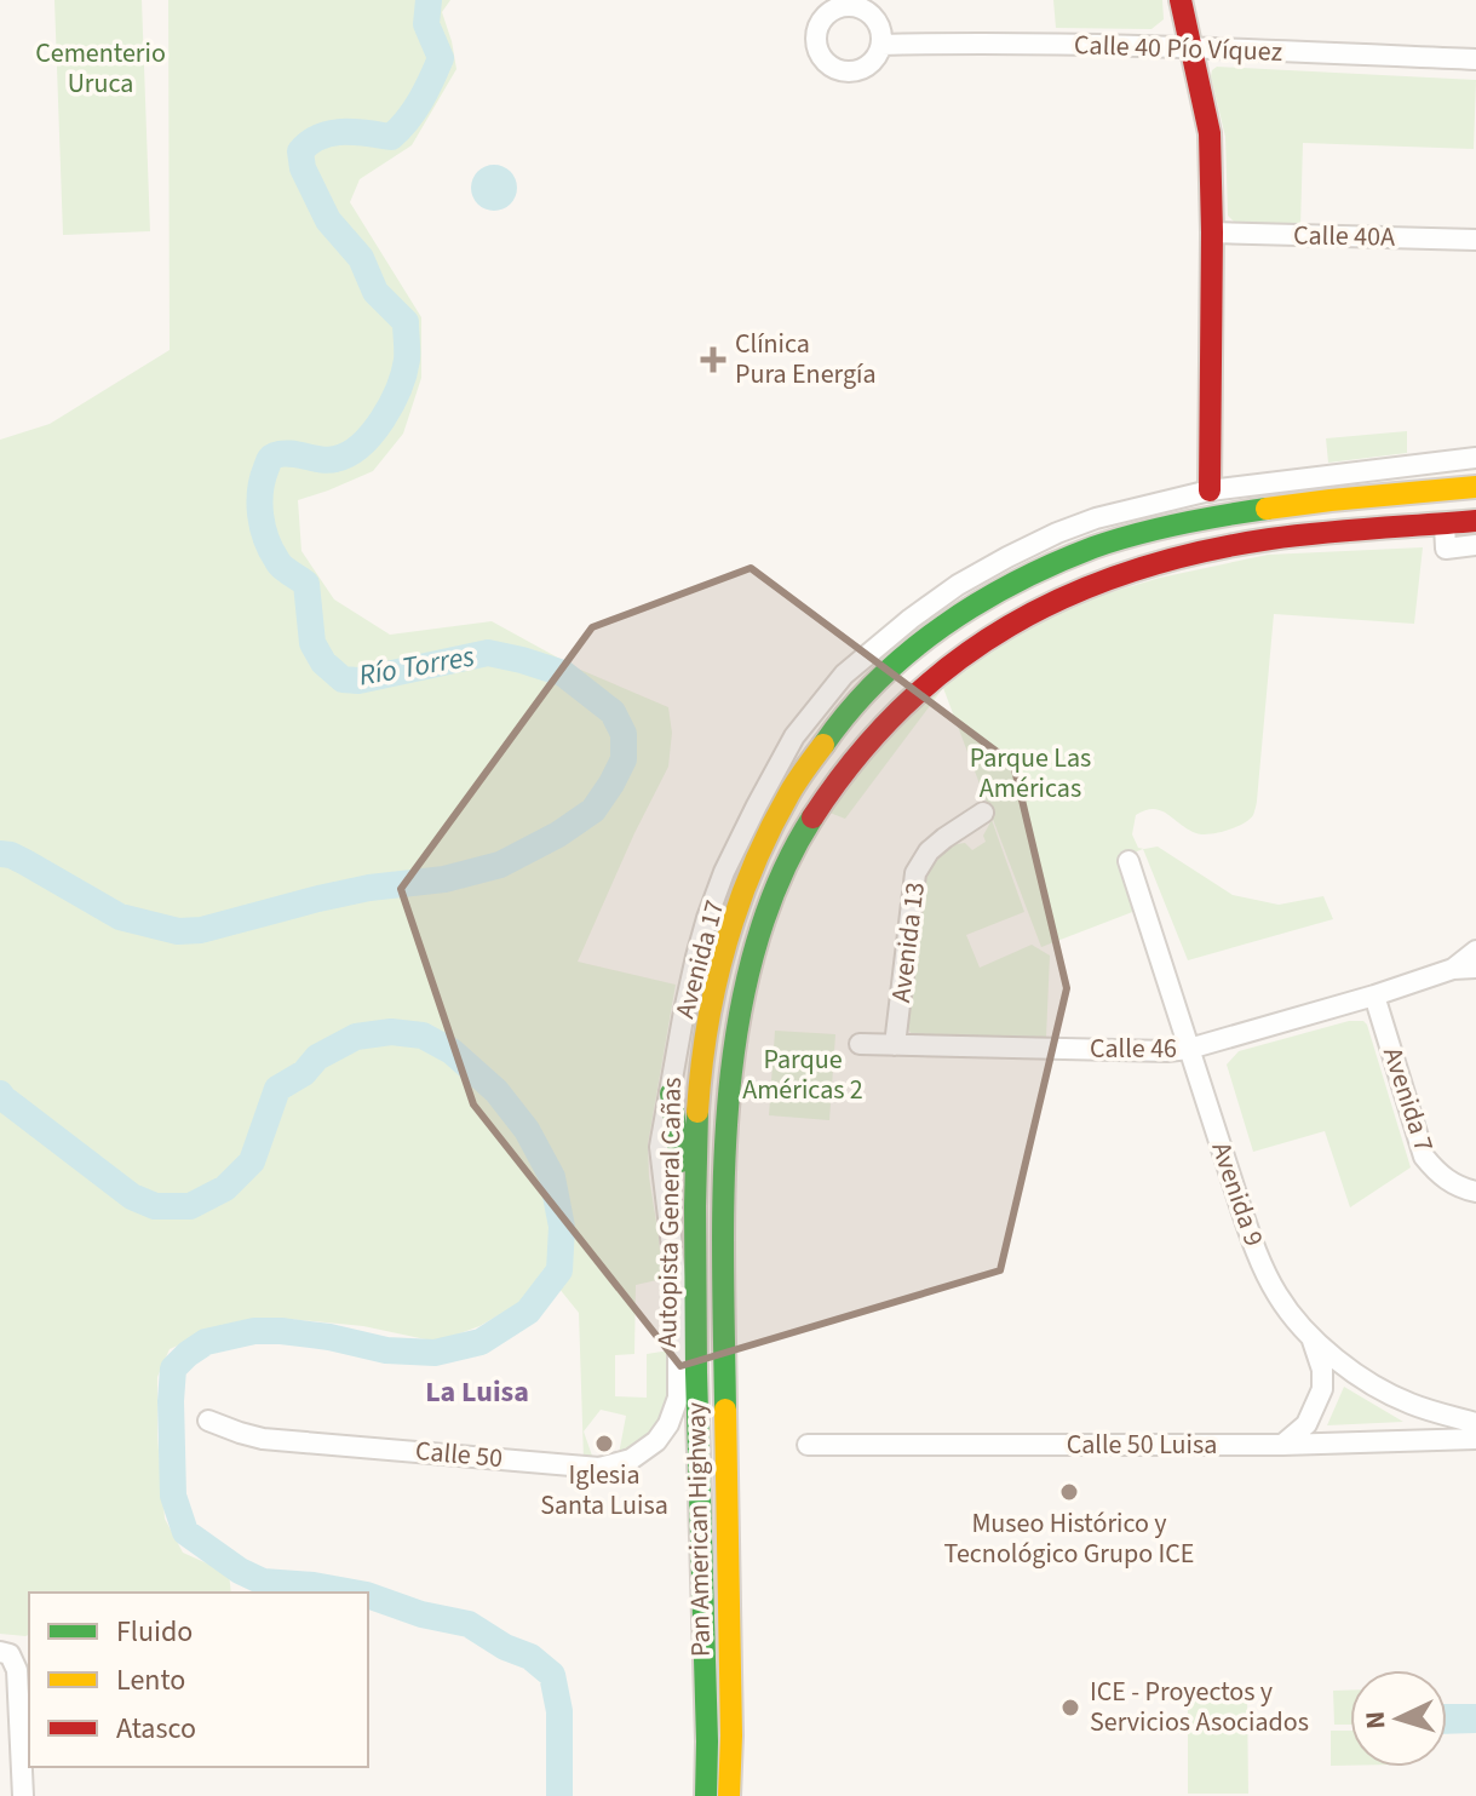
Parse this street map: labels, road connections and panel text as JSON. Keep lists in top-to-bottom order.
{
  "streets": {
    "main road": ["Autopista General Cañas", "Pan American Highway"],
    "street": [
      "Calle 40 Pío Víquez",
      "Calle 40A",
      "Avenida 13",
      "Avenida 17",
      "Calle 46",
      "Avenida 7",
      "Avenida 9",
      "Calle 50 Luisa",
      "Calle 50"
    ]
  },
  "crossings": [
    ["Avenida 13", "Calle 46"],
    ["Avenida 17", "Calle 50"],
    ["Calle 46", "Avenida 7"],
    ["Calle 46", "Avenida 9"]
  ],
  "districts": ["La Luisa"],
  "water": ["Río Torres"],
  "parks": ["Cementerio Uruca", "Parque Las Américas", "Parque Américas 2"],
  "places": {
    "health": ["Clínica Pura Energía"],
    "other": ["Iglesia Santa Luisa", "Museo Histórico y Tecnológico Grupo ICE", "ICE - Proyectos y Servicios Asociados"]
  },
  "legend": ["Fluido", "Lento", "Atasco"],
  "north": "left"
}
